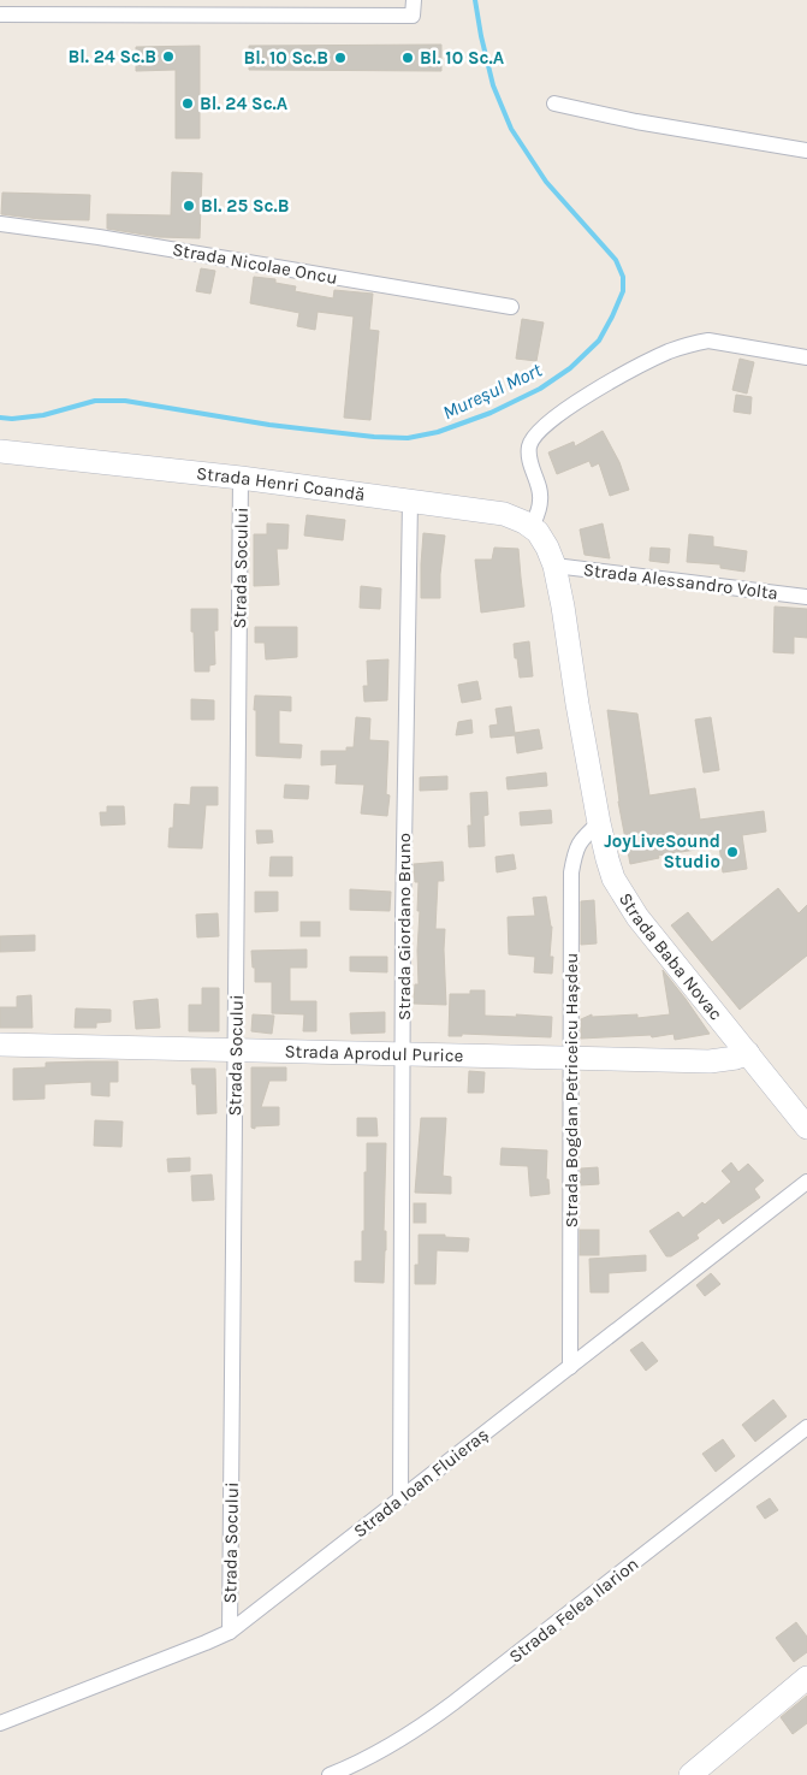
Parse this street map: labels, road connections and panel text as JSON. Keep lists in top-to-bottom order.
{
  "streets": {
    "street": [
      "Strada Nicolae Oncu",
      "Strada Henri Coandă",
      "Strada Socului",
      "Strada Alessandro Volta",
      "Strada Giordano Bruno",
      "Strada Baba Novac",
      "Strada Aprodul Purice",
      "Strada Bogdan Petriceicu Hașdeu",
      "Strada Ioan Fluieraș",
      "Strada Felea Ilarion"
    ]
  },
  "crossings": [
    ["Strada Henri Coandă", "Strada Socului"],
    ["Strada Henri Coandă", "Strada Alessandro Volta"],
    ["Strada Henri Coandă", "Strada Giordano Bruno"],
    ["Strada Henri Coandă", "Strada Baba Novac"],
    ["Strada Socului", "Strada Aprodul Purice"],
    ["Strada Socului", "Strada Ioan Fluieraș"],
    ["Strada Alessandro Volta", "Strada Baba Novac"],
    ["Strada Giordano Bruno", "Strada Aprodul Purice"],
    ["Strada Giordano Bruno", "Strada Ioan Fluieraș"],
    ["Strada Baba Novac", "Strada Aprodul Purice"],
    ["Strada Baba Novac", "Strada Bogdan Petriceicu Hașdeu"],
    ["Strada Aprodul Purice", "Strada Bogdan Petriceicu Hașdeu"],
    ["Strada Bogdan Petriceicu Hașdeu", "Strada Ioan Fluieraș"]
  ],
  "water": ["Mureșul Mort"],
  "places": [
    "Bl. 24 Sc.B",
    "Bl. 10 Sc.B",
    "Bl. 10 Sc.A",
    "Bl. 24 Sc.A",
    "Bl. 25 Sc.B",
    "JoyLiveSound Studio"
  ]
}
